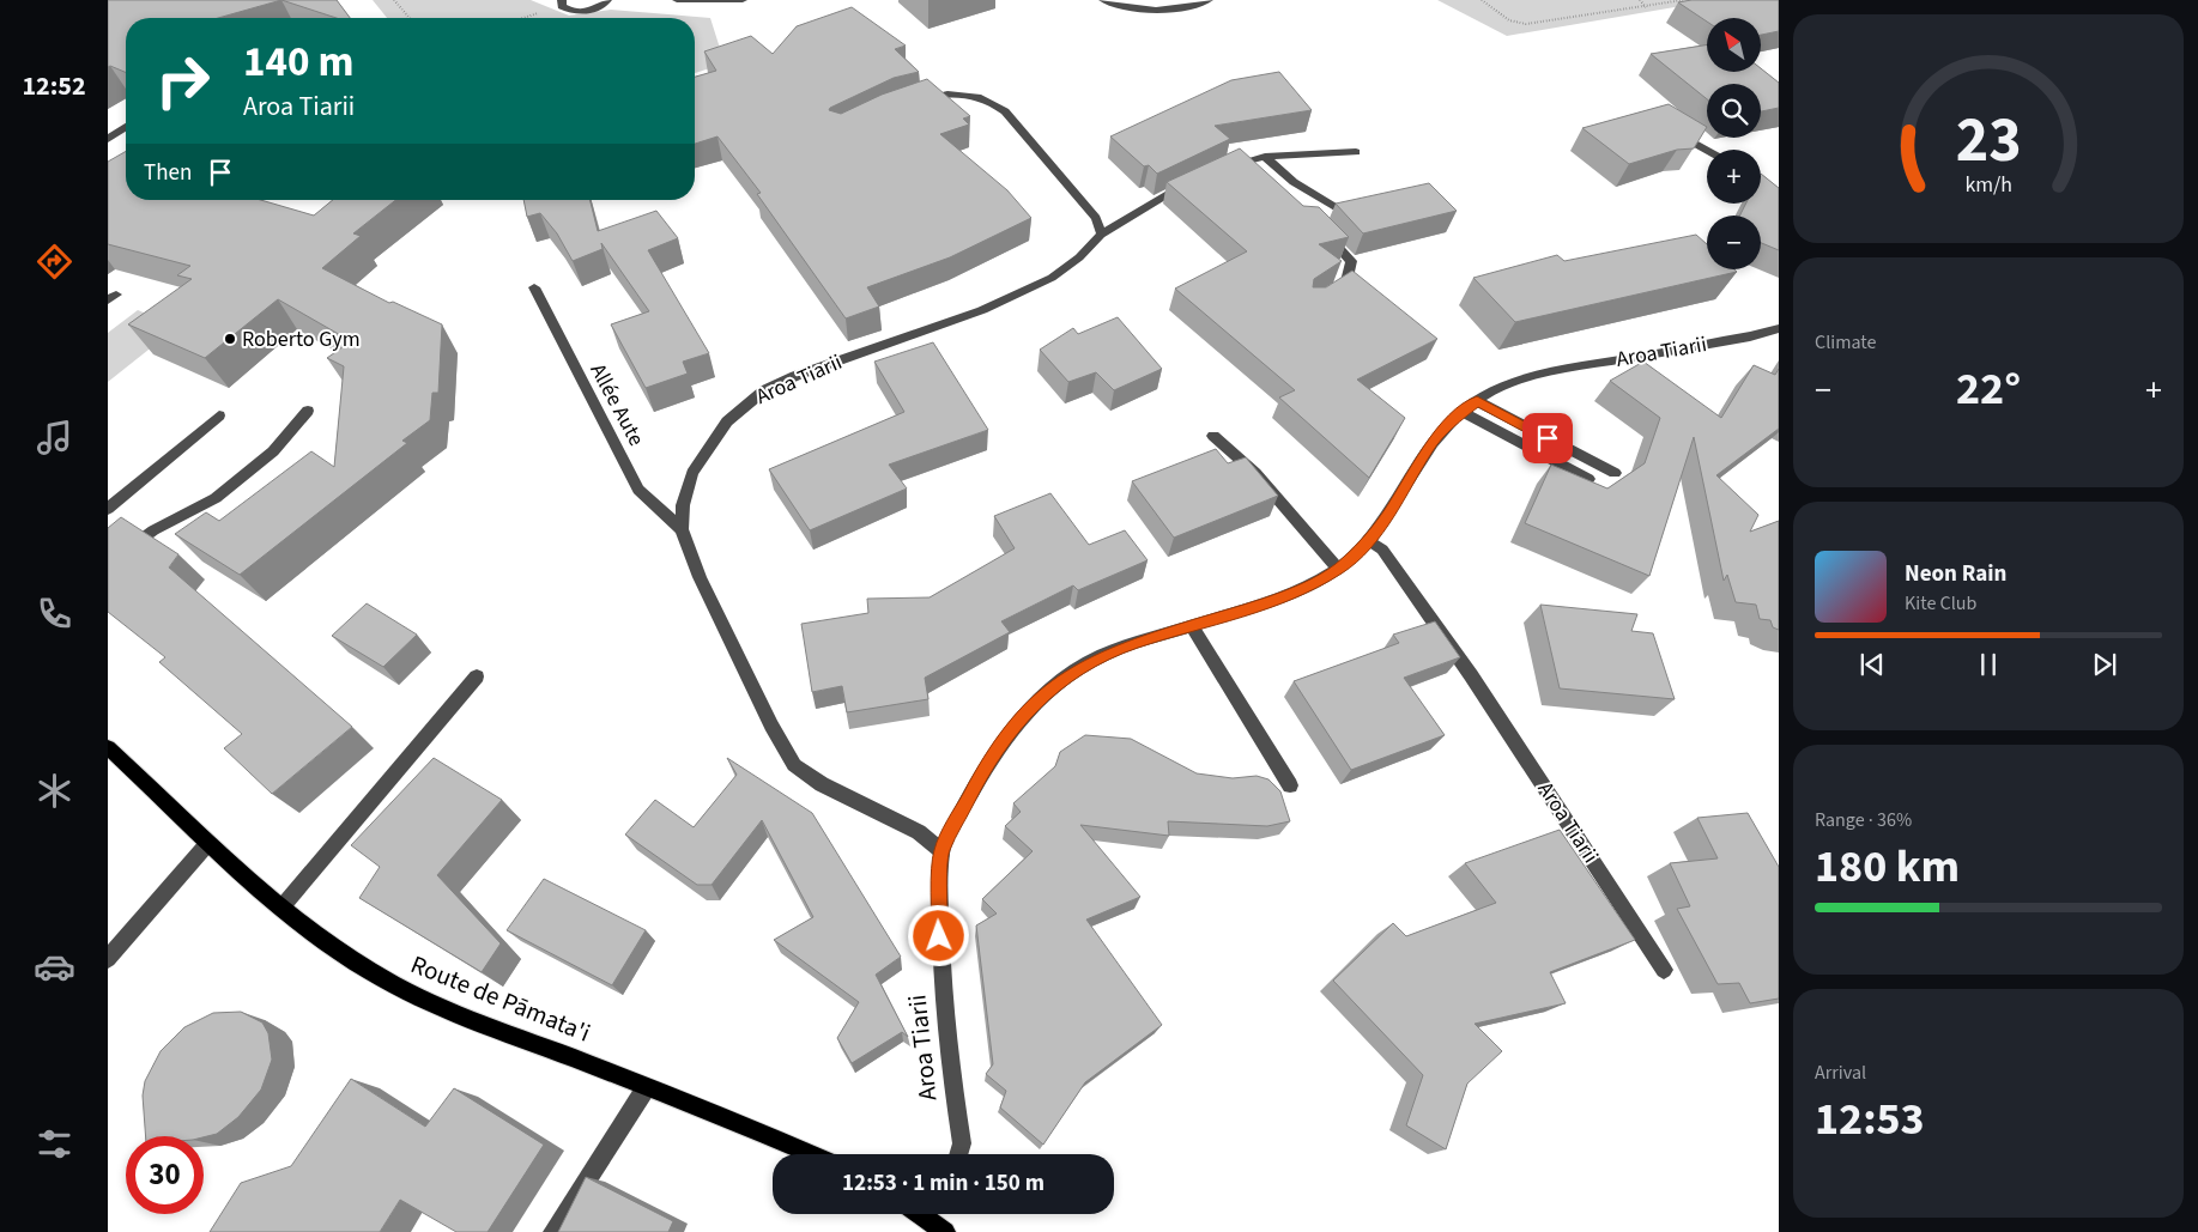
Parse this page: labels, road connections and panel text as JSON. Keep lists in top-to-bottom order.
{
  "streets": {
    "main road": ["Route de Pāmata'i"],
    "street": ["Aroa Tiarii", "Allée Aute"]
  },
  "crossings": [
    ["Aroa Tiarii", "Allée Aute"]
  ],
  "places": ["Roberto Gym"],
  "north": "top left",
  "page": {
    "tabs": "12:52",
    "map_buttons": ["+", "−"],
    "turn": ["140 m", "Aroa Tiarii"],
    "then": "Then",
    "tile": [
      "Climate",
      ["Range · 36%", "180 km"],
      ["Arrival", "12:53"]
    ],
    "heat": ["−", "22°", "+"],
    "song": ["Neon Rain", "Kite Club"],
    "limit": "30",
    "trip": "12:53 · 1 min · 150 m",
    "gauge": ["23", "km/h"]
  }
}
